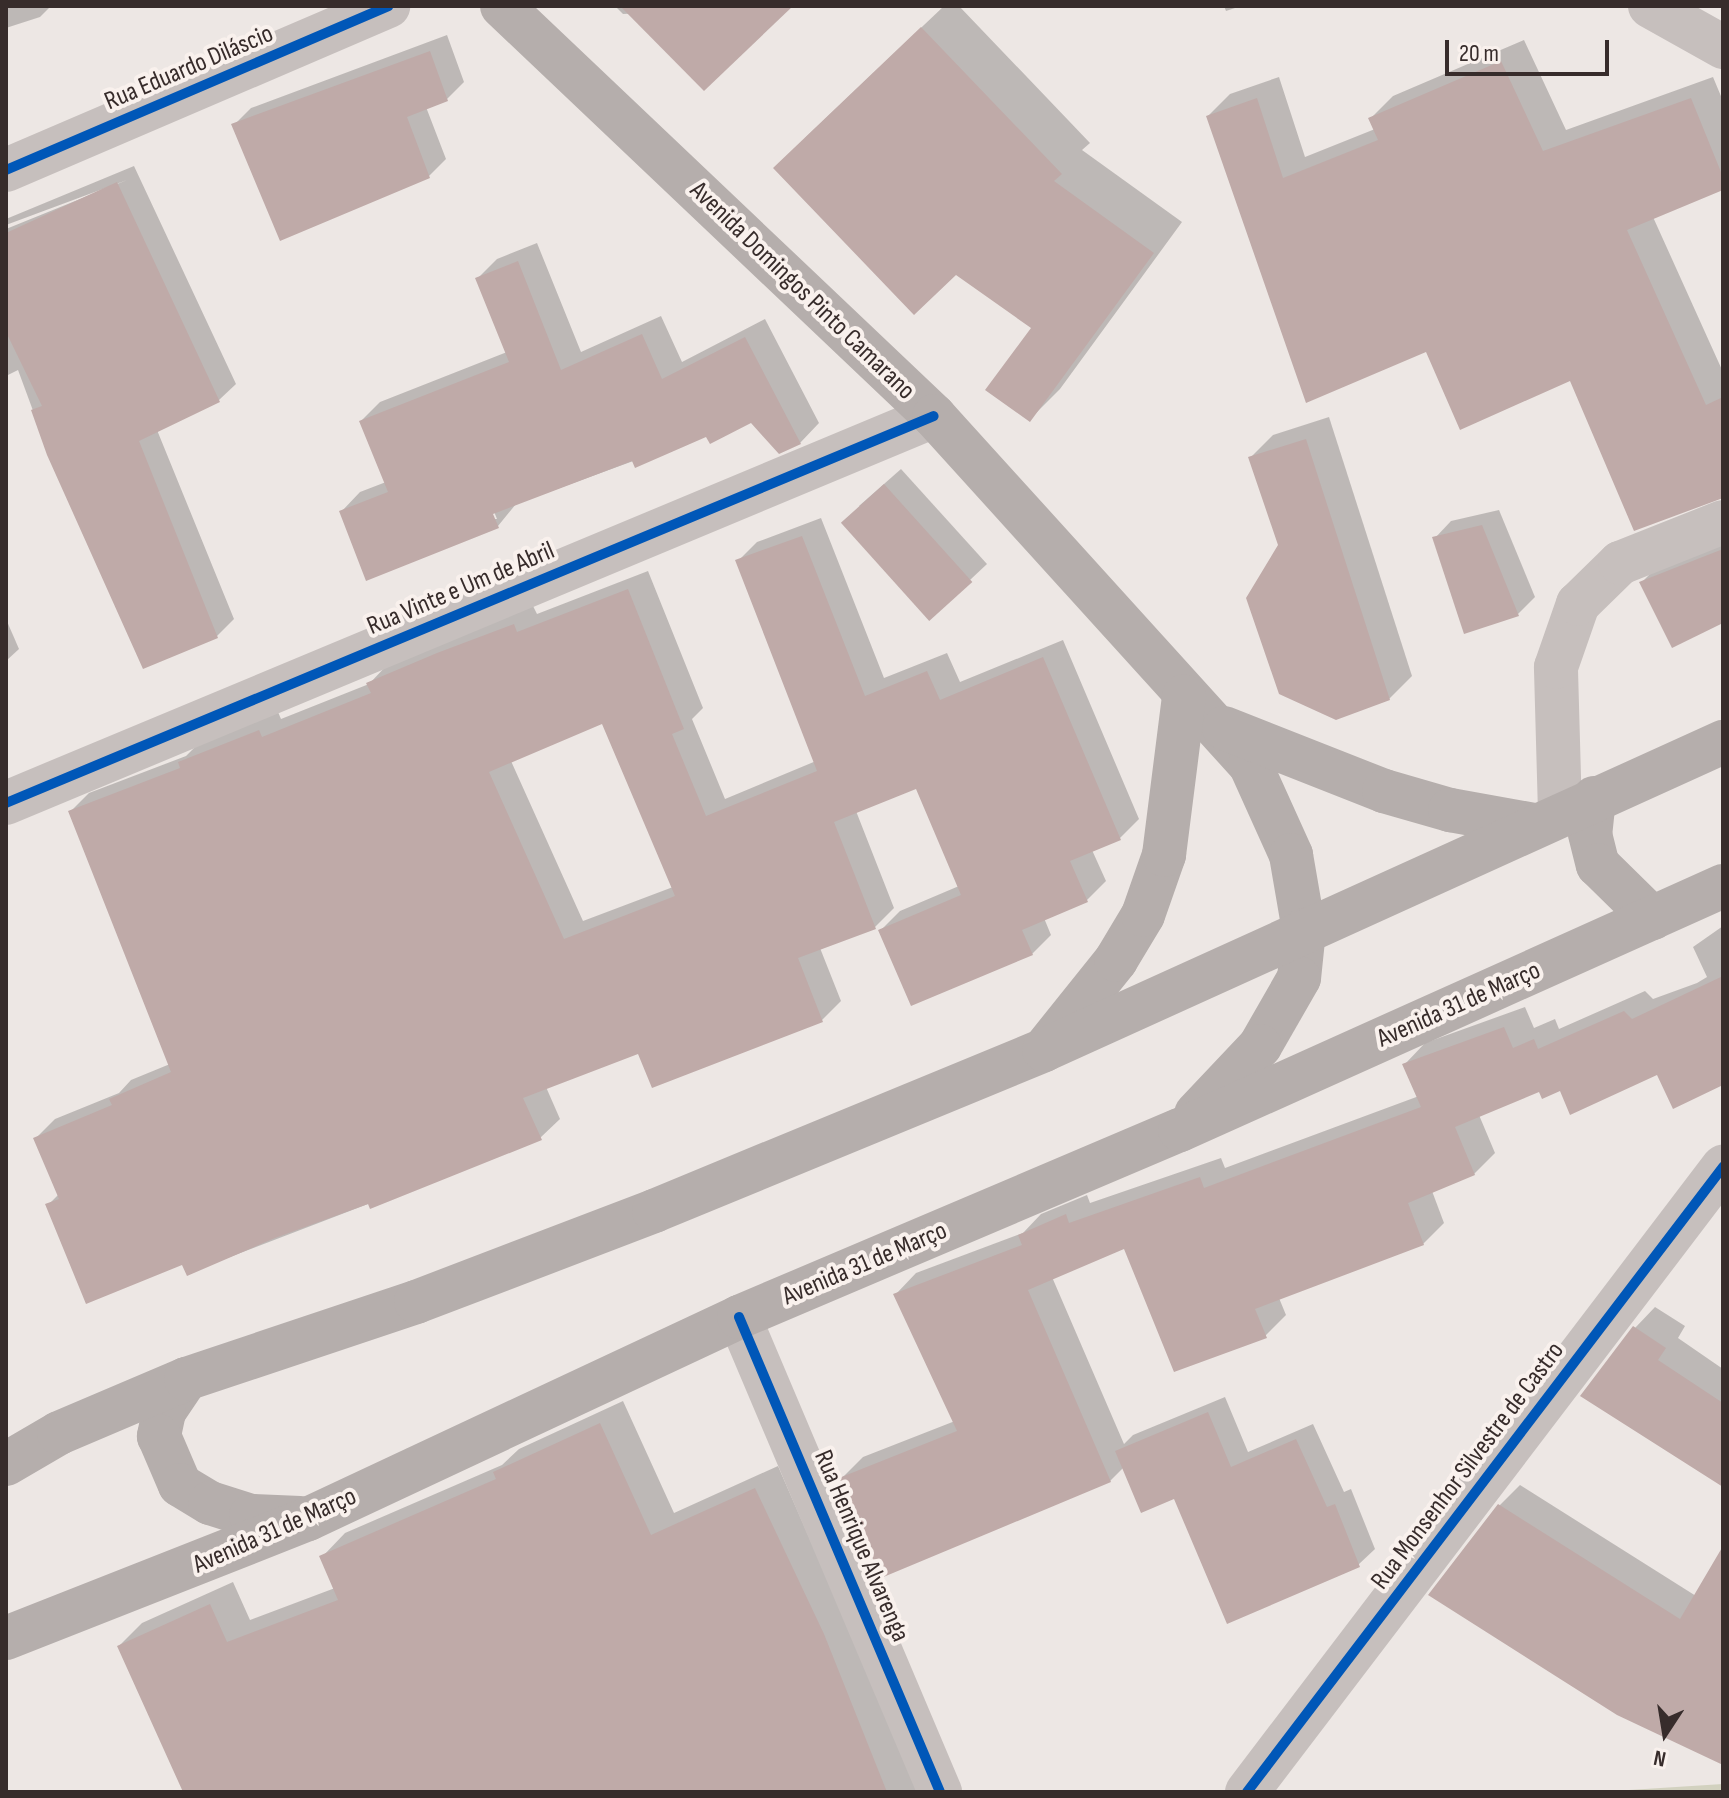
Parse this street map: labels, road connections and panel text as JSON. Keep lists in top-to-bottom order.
{
  "streets": {
    "main road": ["Avenida Domingos Pinto Camarano", "Avenida 31 de Março"],
    "street": [
      "Rua Eduardo Diláscio",
      "Rua Vinte e Um de Abril",
      "Rua Monsenhor Silvestre de Castro",
      "Rua Henrique Alvarenga"
    ]
  },
  "crossings": [
    ["Avenida Domingos Pinto Camarano", "Rua Vinte e Um de Abril"],
    ["Avenida 31 de Março", "Rua Henrique Alvarenga"]
  ],
  "scale_bar": "20 m",
  "north": "bottom"
}
